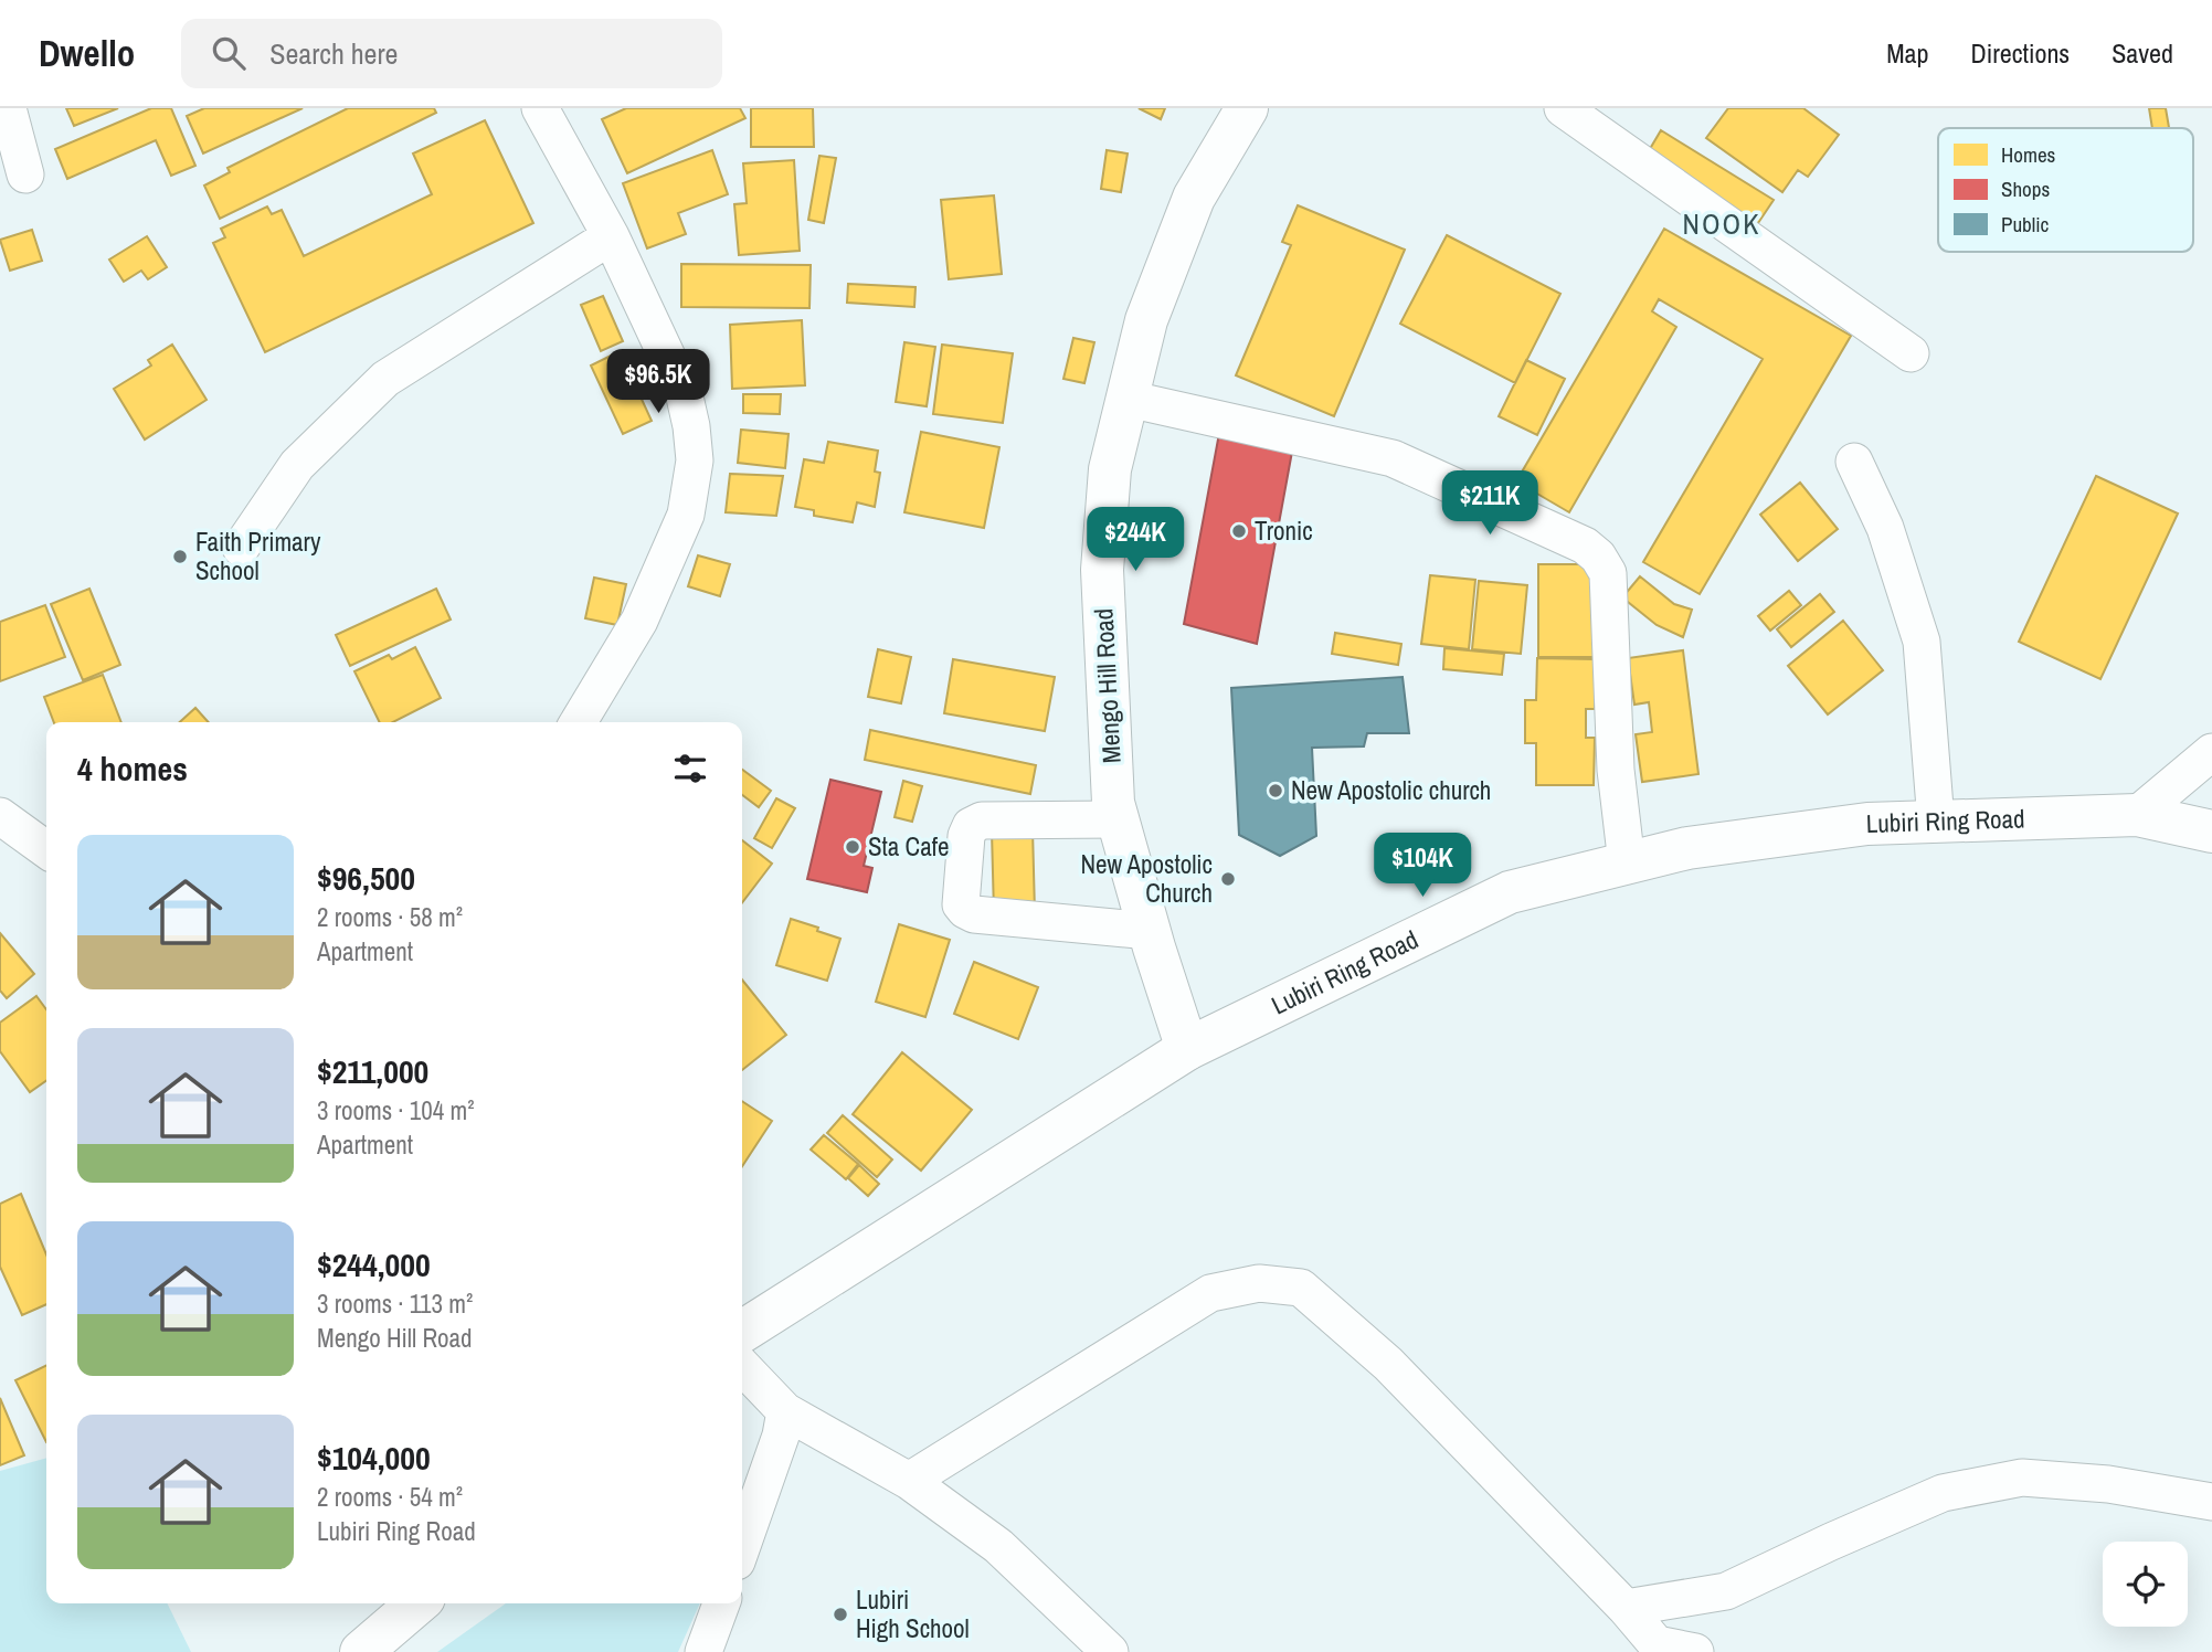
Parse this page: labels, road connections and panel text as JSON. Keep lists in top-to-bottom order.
{
  "streets": {
    "main road": ["Mengo Hill Road", "Lubiri Ring Road"]
  },
  "crossings": [
    ["Mengo Hill Road", "Lubiri Ring Road"]
  ],
  "districts": ["NOOK"],
  "places": [
    "Tronic",
    "Faith Primary School",
    "New Apostolic church",
    "Sta Cafe",
    "New Apostolic Church",
    "Lubiri High School"
  ],
  "legend": ["Homes", "Shops", "Public"],
  "page": {
    "header": "Dwello",
    "search": "Search here",
    "nav": ["Map", "Directions", "Saved"],
    "price": [
      "$96.5K",
      "$211K",
      "$244K",
      "$104K"
    ],
    "heading": "4 homes",
    "list": [
      {
        "name": "$96,500",
        "note": "2 rooms · 58 m² · Apartment"
      },
      {
        "name": "$211,000",
        "note": "3 rooms · 104 m² · Apartment"
      },
      {
        "name": "$244,000",
        "note": "3 rooms · 113 m² · Mengo Hill Road"
      },
      {
        "name": "$104,000",
        "note": "2 rooms · 54 m² · Lubiri Ring Road"
      }
    ]
  }
}
